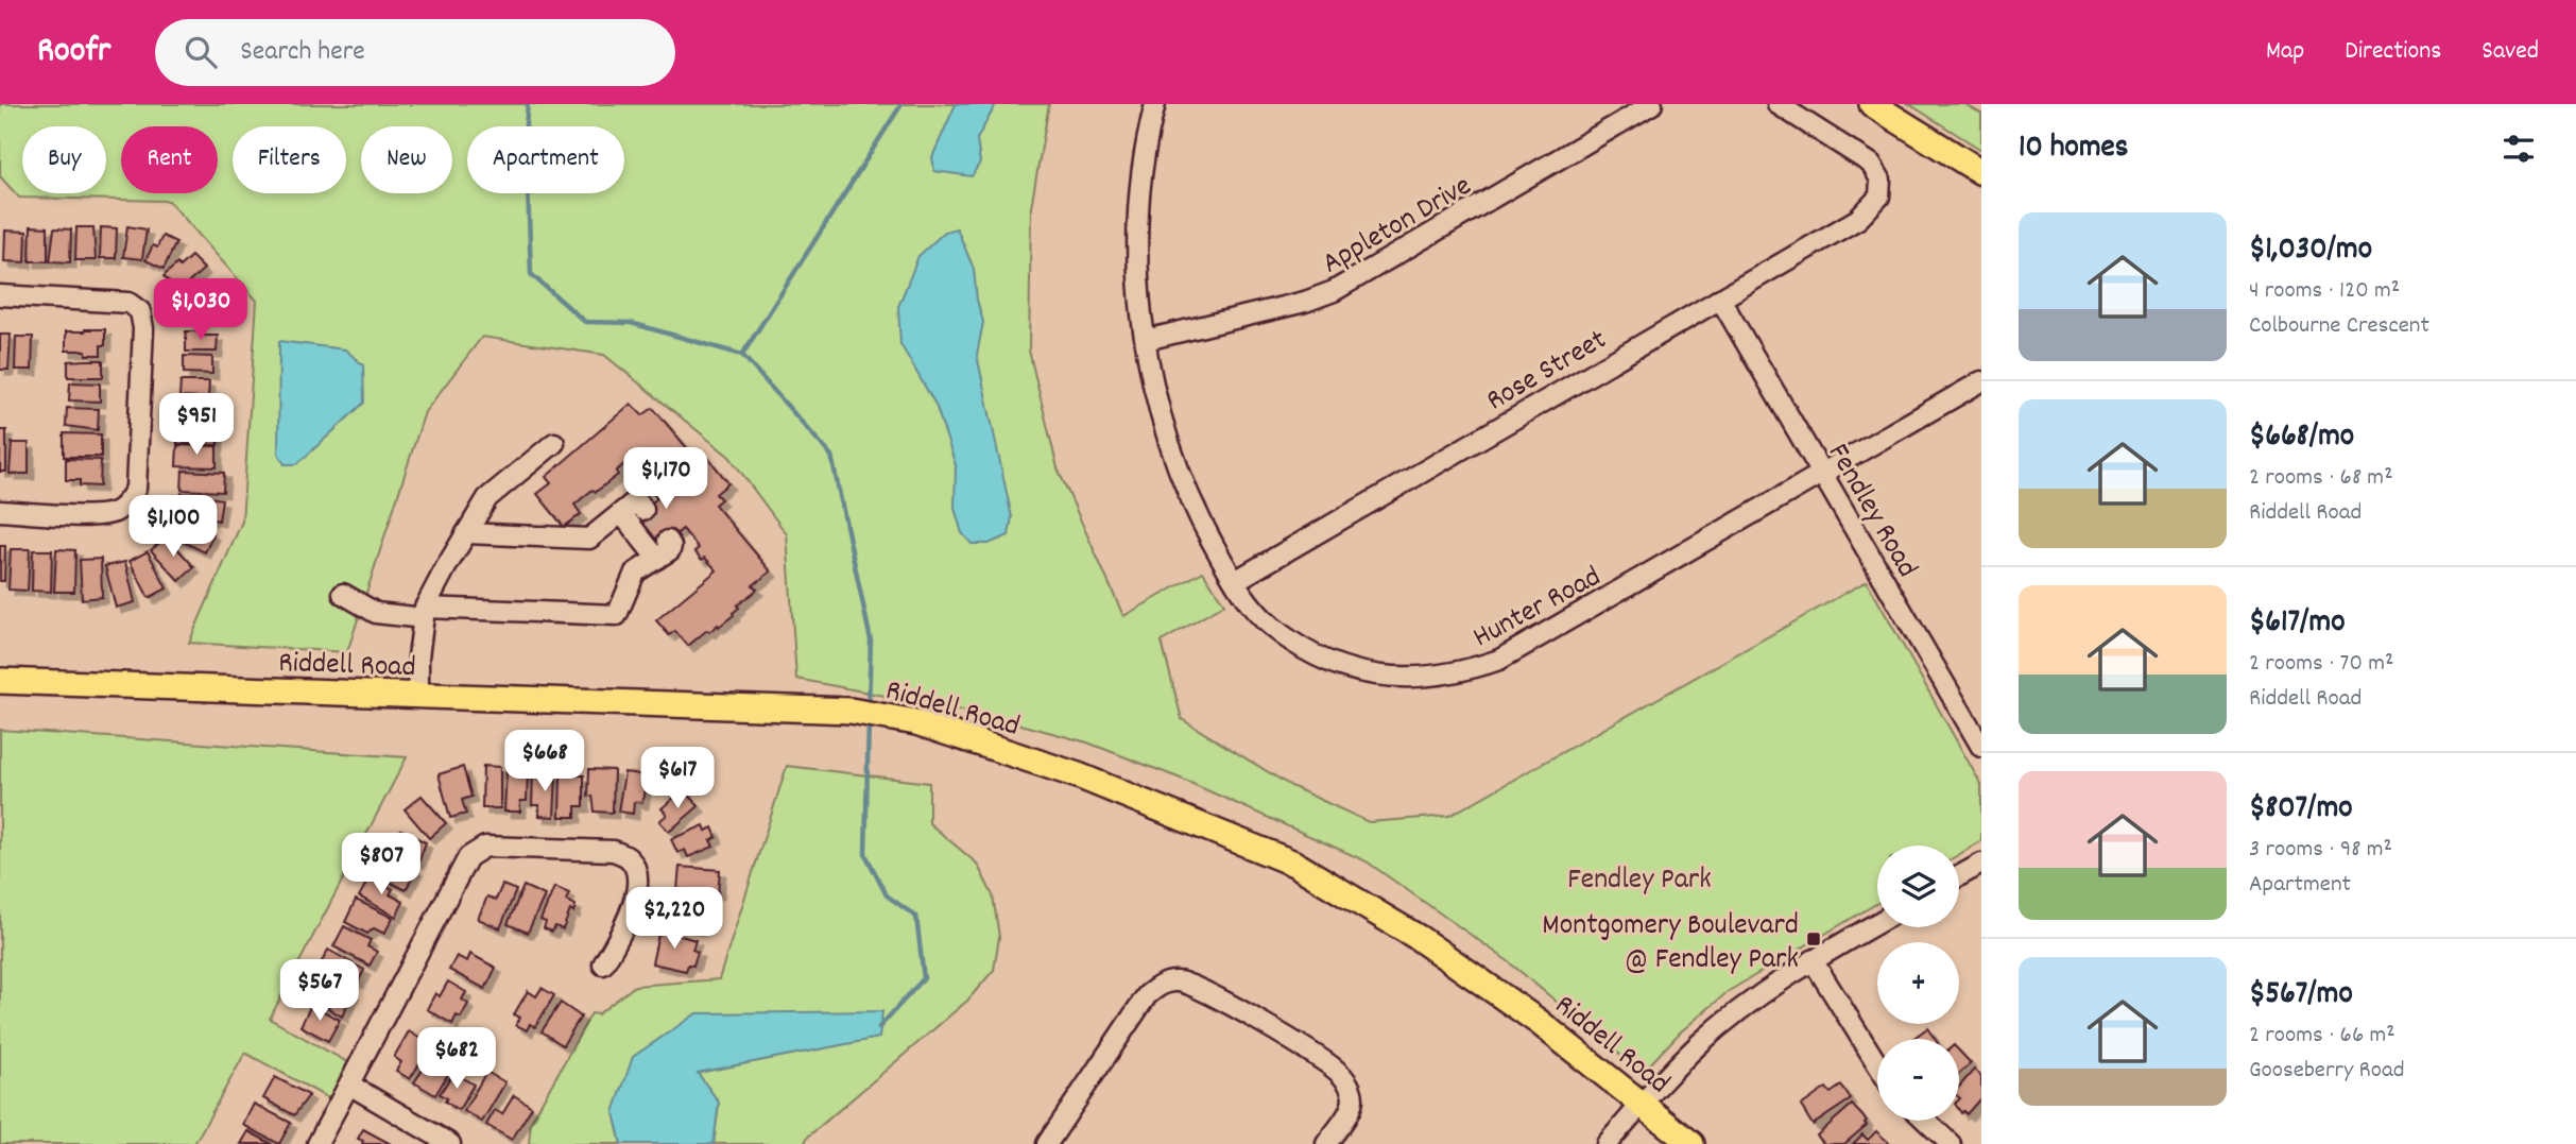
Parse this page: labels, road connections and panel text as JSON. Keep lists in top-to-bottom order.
{
  "streets": {
    "main road": ["Riddell Road"],
    "street": [
      "Appleton Drive",
      "Rose Street",
      "Fendley Road",
      "Hunter Road"
    ]
  },
  "crossings": [
    ["Appleton Drive", "Hunter Road"],
    ["Rose Street", "Fendley Road"],
    ["Rose Street", "Hunter Road"],
    ["Fendley Road", "Hunter Road"]
  ],
  "parks": ["Fendley Park"],
  "places": {
    "transit": ["Montgomery Boulevard @ Fendley Park"]
  },
  "page": {
    "header": "Roofr",
    "search": "Search here",
    "nav": ["Map", "Directions", "Saved"],
    "heading": "10 homes",
    "chip": [
      "Buy",
      "Rent",
      "Filters",
      "New",
      "Apartment"
    ],
    "list": [
      {
        "name": "$1,030/mo",
        "note": "4 rooms · 120 m² · Colbourne Crescent"
      },
      {
        "name": "$668/mo",
        "note": "2 rooms · 68 m² · Riddell Road"
      },
      {
        "name": "$617/mo",
        "note": "2 rooms · 70 m² · Riddell Road"
      },
      {
        "name": "$807/mo",
        "note": "3 rooms · 98 m² · Apartment"
      },
      {
        "name": "$567/mo",
        "note": "2 rooms · 66 m² · Gooseberry Road"
      }
    ],
    "price": [
      "$1,030",
      "$951",
      "$1,170",
      "$1,100",
      "$668",
      "$617",
      "$807",
      "$2,220",
      "$567",
      "$682"
    ],
    "map_buttons": ["+", "−"]
  }
}
